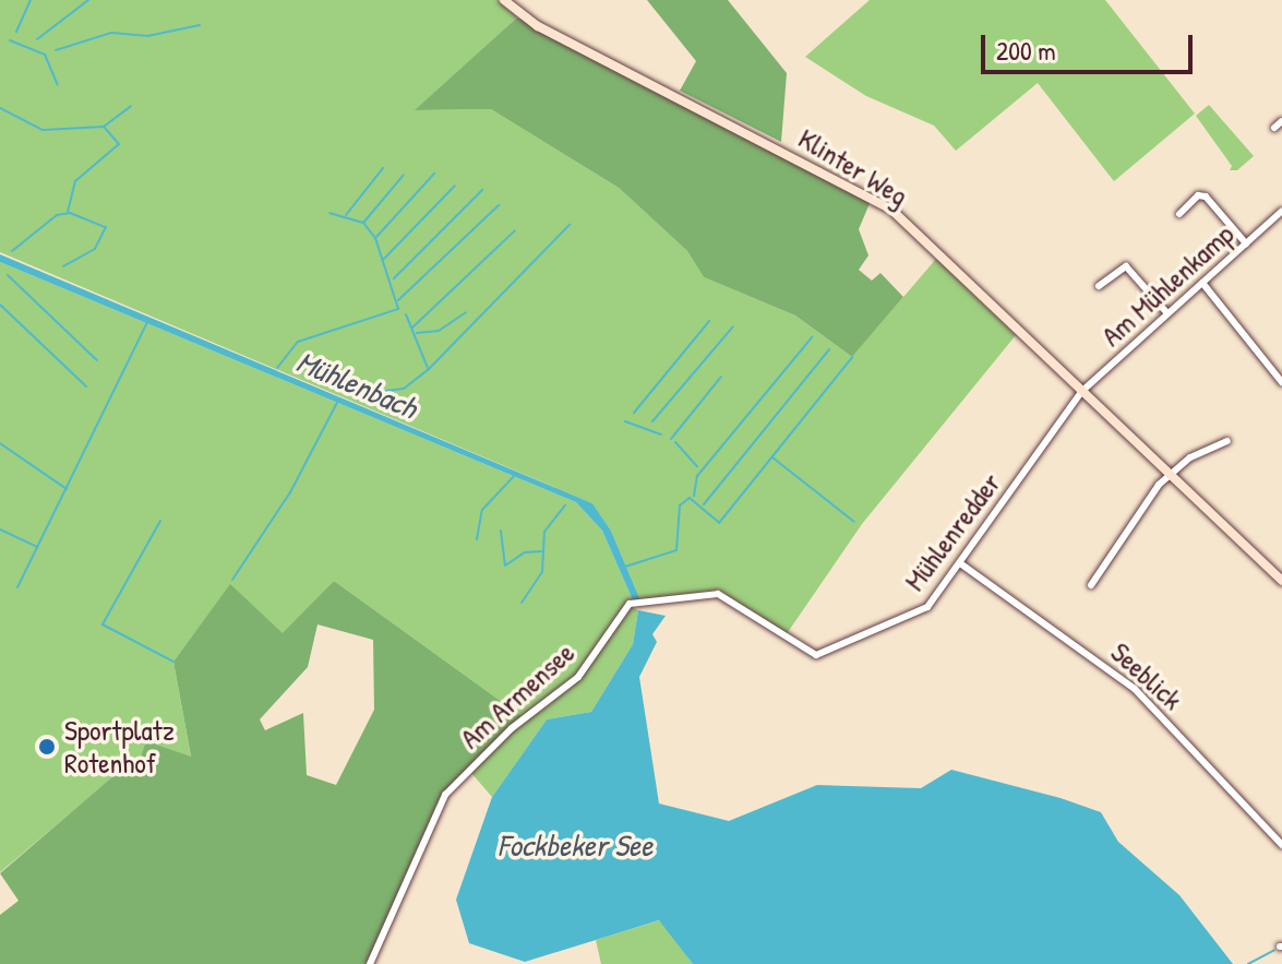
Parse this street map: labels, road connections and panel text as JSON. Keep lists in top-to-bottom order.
{
  "streets": {
    "street": [
      "Klinter Weg",
      "Am Mühlenkamp",
      "Mühlenredder",
      "Seeblick",
      "Am Armensee"
    ]
  },
  "crossings": [
    ["Klinter Weg", "Am Mühlenkamp"],
    ["Klinter Weg", "Mühlenredder"],
    ["Am Mühlenkamp", "Mühlenredder"],
    ["Mühlenredder", "Seeblick"],
    ["Mühlenredder", "Am Armensee"]
  ],
  "water": ["Mühlenbach", "Fockbeker See"],
  "places": ["Sportplatz Rotenhof"],
  "scale_bar": "200 m"
}
